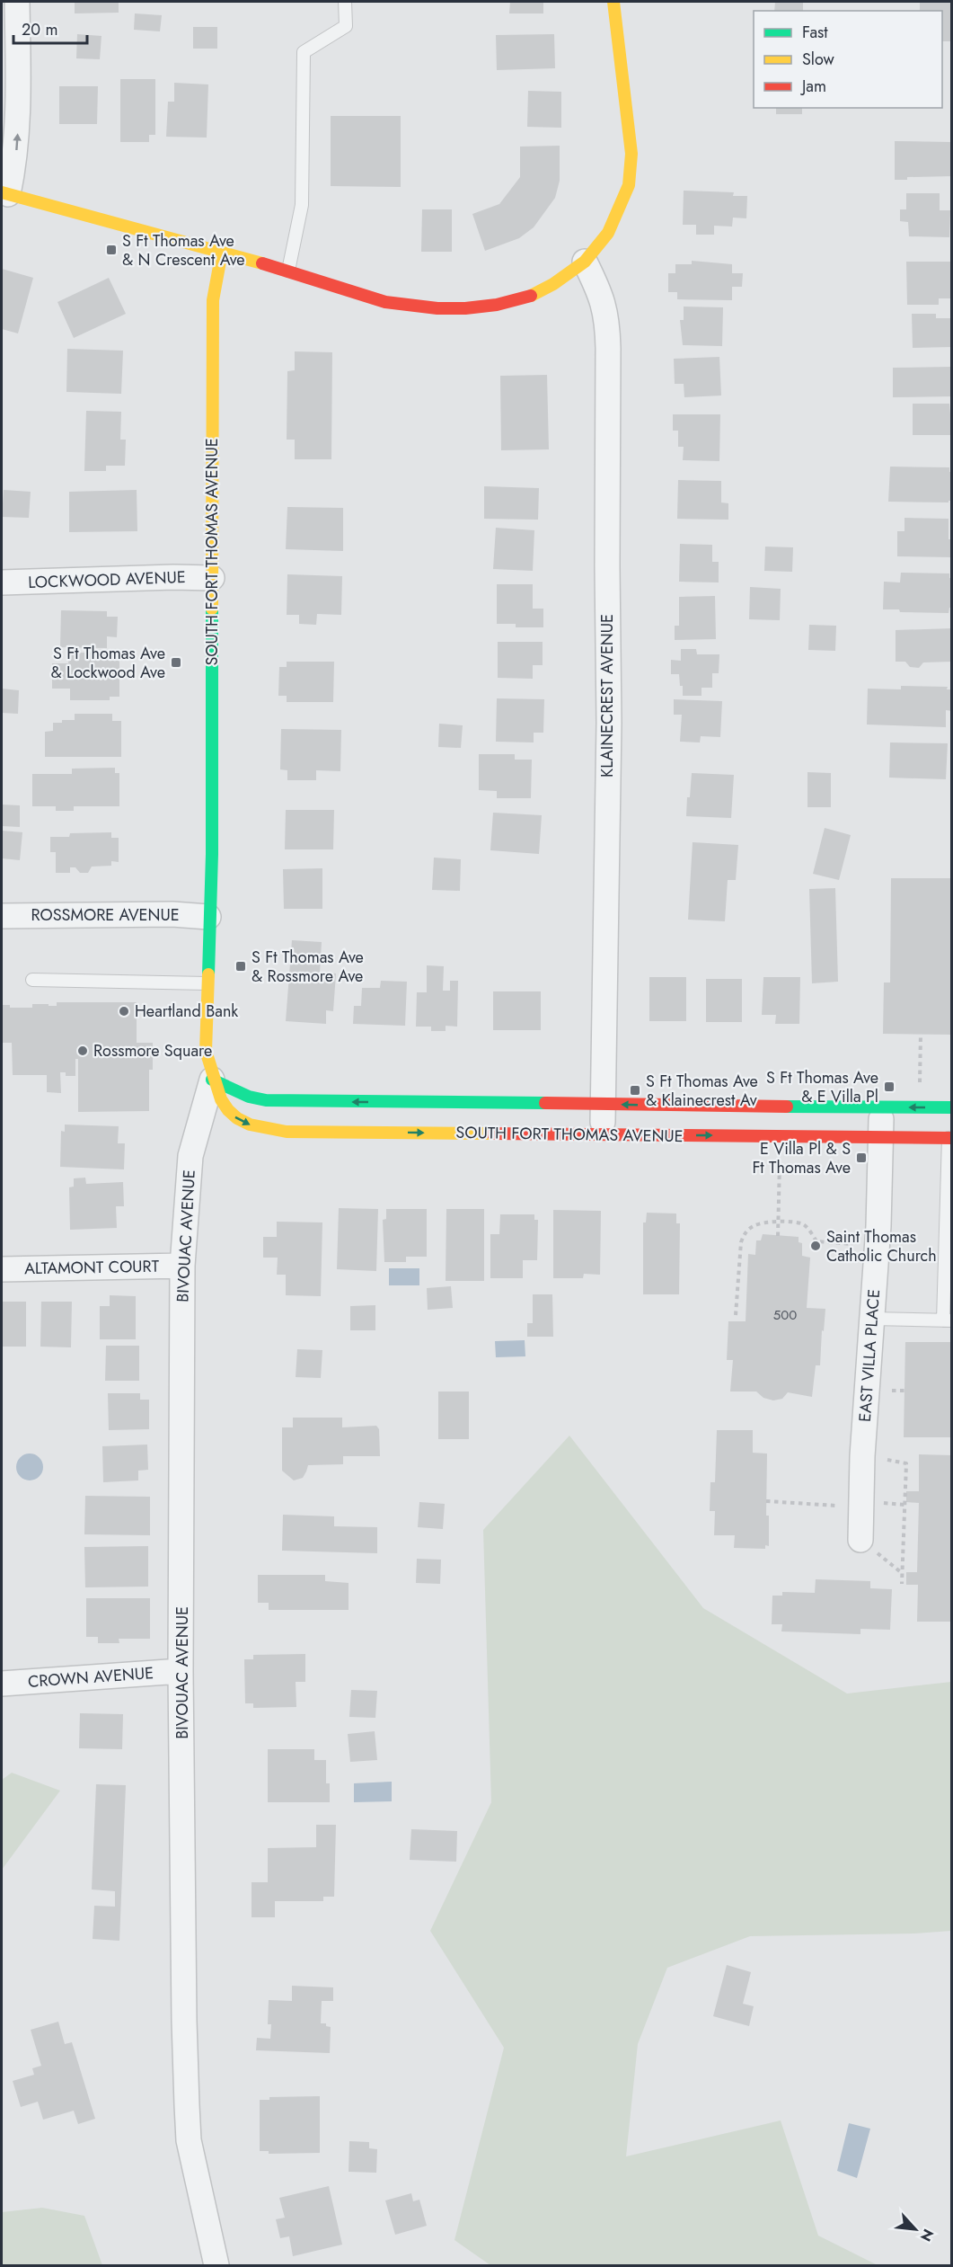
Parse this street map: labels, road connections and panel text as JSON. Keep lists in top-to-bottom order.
{
  "streets": {
    "main road": ["SOUTH FORT THOMAS AVENUE"],
    "street": [
      "LOCKWOOD AVENUE",
      "KLAINECREST AVENUE",
      "ROSSMORE AVENUE",
      "BIVOUAC AVENUE",
      "ALTAMONT COURT",
      "EAST VILLA PLACE",
      "CROWN AVENUE"
    ]
  },
  "crossings": [
    ["SOUTH FORT THOMAS AVENUE", "LOCKWOOD AVENUE"],
    ["SOUTH FORT THOMAS AVENUE", "KLAINECREST AVENUE"],
    ["SOUTH FORT THOMAS AVENUE", "ROSSMORE AVENUE"],
    ["SOUTH FORT THOMAS AVENUE", "BIVOUAC AVENUE"],
    ["SOUTH FORT THOMAS AVENUE", "EAST VILLA PLACE"],
    ["BIVOUAC AVENUE", "ALTAMONT COURT"],
    ["BIVOUAC AVENUE", "CROWN AVENUE"]
  ],
  "places": {
    "transit": [
      "S Ft Thomas Ave & N Crescent Ave",
      "S Ft Thomas Ave & Lockwood Ave",
      "S Ft Thomas Ave & Rossmore Ave",
      "S Ft Thomas Ave & E Villa Pl",
      "S Ft Thomas Ave & Klainecrest Av",
      "E Villa Pl & S Ft Thomas Ave"
    ],
    "other": ["Heartland Bank", "Rossmore Square", "Saint Thomas Catholic Church"]
  },
  "house_numbers": ["500"],
  "legend": ["Fast", "Slow", "Jam"],
  "scale_bar": "20 m",
  "north": "bottom right"
}
